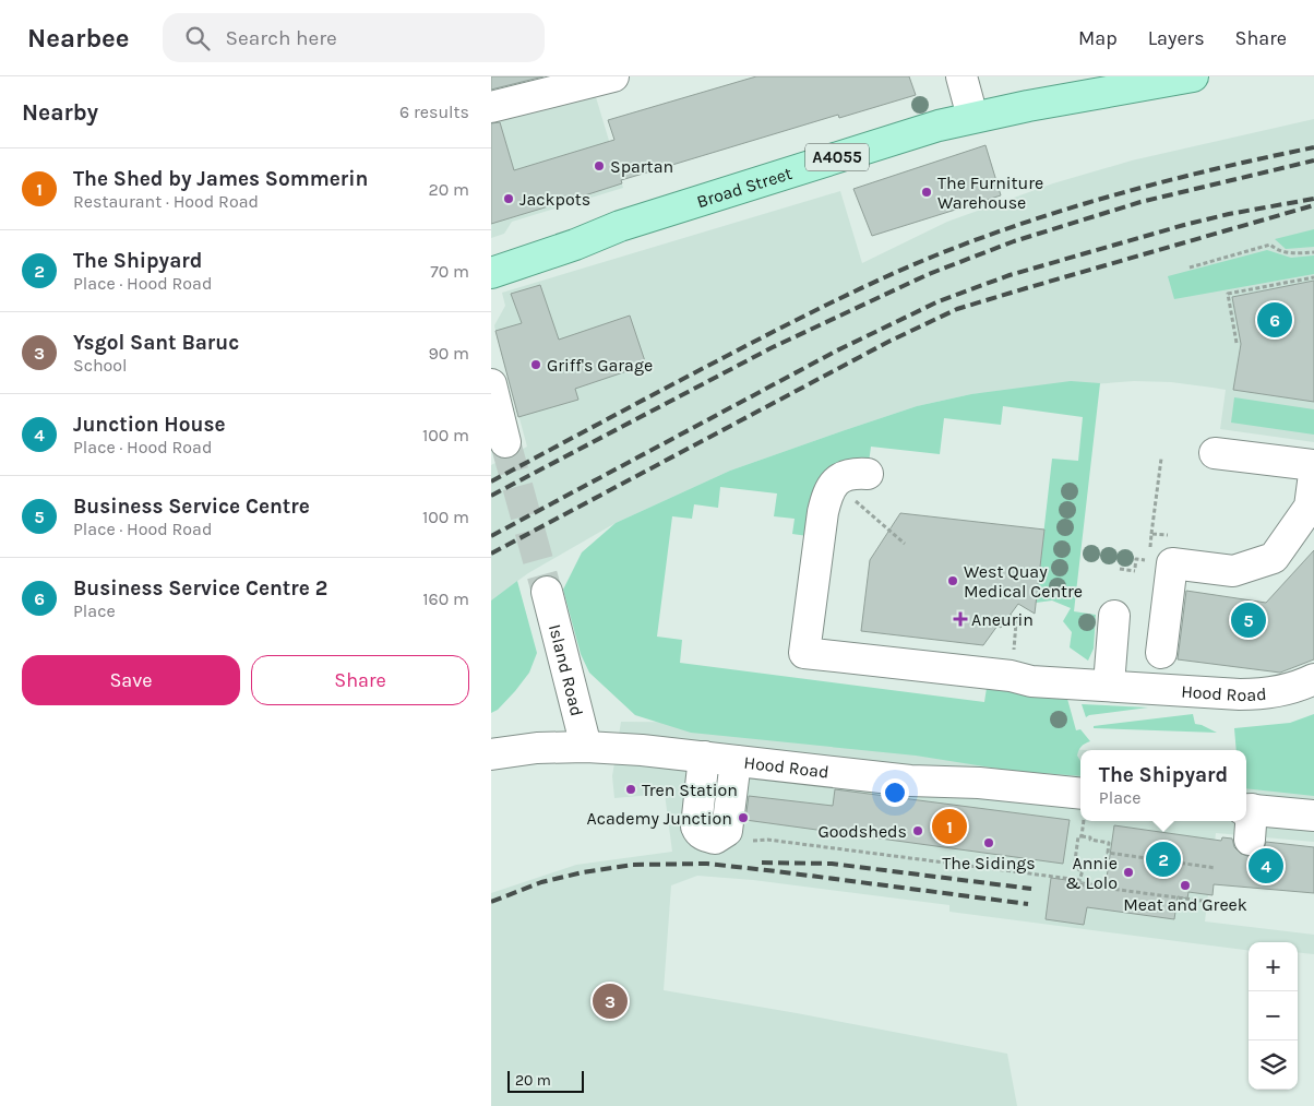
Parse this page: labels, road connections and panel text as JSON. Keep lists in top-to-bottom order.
{
  "streets": {
    "main road": ["A4055", "Broad Street"],
    "street": ["Island Road", "Hood Road"]
  },
  "crossings": [
    ["Island Road", "Hood Road"]
  ],
  "places": {
    "other": [
      "Spartan",
      "The Furniture Warehouse",
      "Jackpots",
      "Griff's Garage",
      "West Quay Medical Centre",
      "Tren Station",
      "Academy Junction",
      "Goodsheds",
      "The Sidings",
      "Annie & Lolo",
      "Meat and Greek"
    ],
    "health": ["Aneurin"]
  },
  "scale_bar": "20 m",
  "page": {
    "header": "Nearbee",
    "search": "Search here",
    "nav": ["Map", "Layers", "Share"],
    "heading": ["Nearby", "6 results"],
    "list": [
      {
        "mark": "1",
        "name": "The Shed by James Sommerin",
        "note": "Restaurant · Hood Road",
        "value": "20 m"
      },
      {
        "mark": "2",
        "name": "The Shipyard",
        "note": "Place · Hood Road",
        "value": "70 m"
      },
      {
        "mark": "3",
        "name": "Ysgol Sant Baruc",
        "note": "School",
        "value": "90 m"
      },
      {
        "mark": "4",
        "name": "Junction House",
        "note": "Place · Hood Road",
        "value": "100 m"
      },
      {
        "mark": "5",
        "name": "Business Service Centre",
        "note": "Place · Hood Road",
        "value": "100 m"
      },
      {
        "mark": "6",
        "name": "Business Service Centre 2",
        "note": "Place",
        "value": "160 m"
      }
    ],
    "pins": [
      "6",
      "5",
      "1",
      "2",
      "4",
      "3"
    ],
    "buttons": ["Save", "Share"],
    "popup": ["The Shipyard", "Place"],
    "map_buttons": ["+", "−"],
    "scale": "20 m"
  }
}
